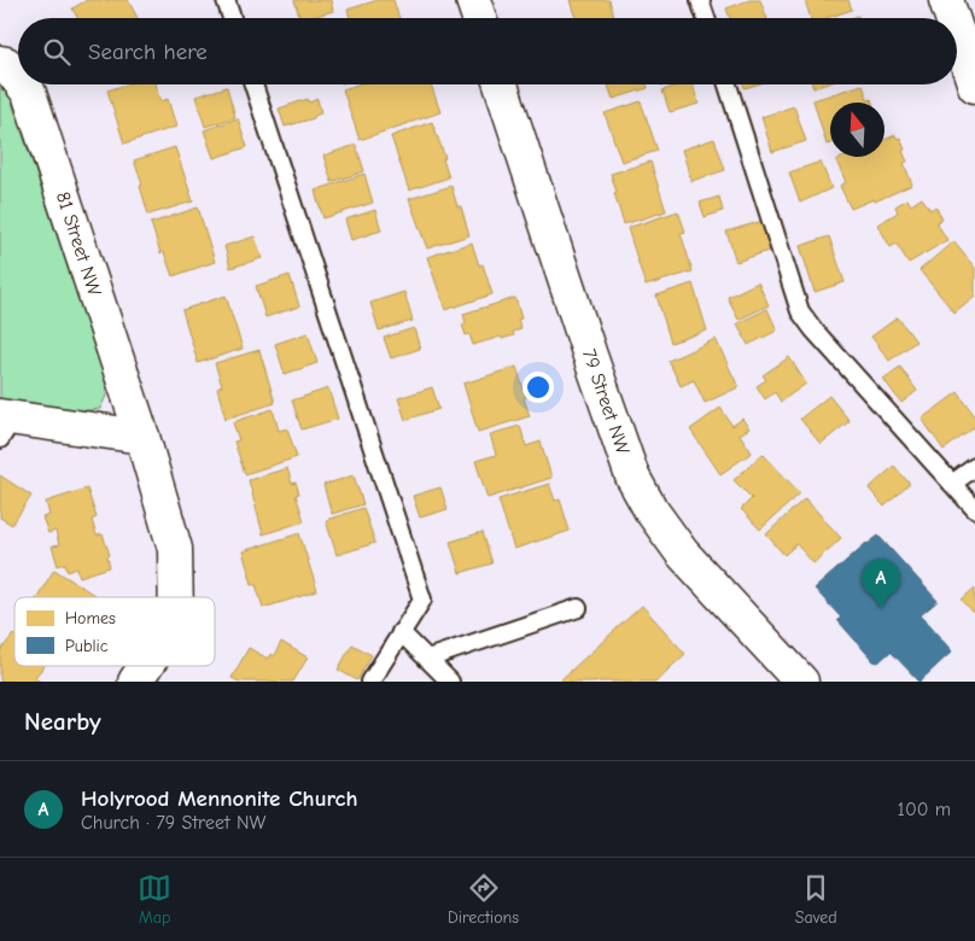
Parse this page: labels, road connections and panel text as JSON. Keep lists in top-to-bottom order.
{
  "streets": {
    "street": ["81 Street NW", "79 Street NW"]
  },
  "legend": ["Homes", "Public"],
  "north": "top",
  "page": {
    "search": "Search here",
    "pins": "A",
    "heading": "Nearby",
    "list": [
      {
        "mark": "A",
        "name": "Holyrood Mennonite Church",
        "note": "Church · 79 Street NW",
        "value": "100 m"
      }
    ],
    "nav": ["Map", "Directions", "Saved"]
  }
}
